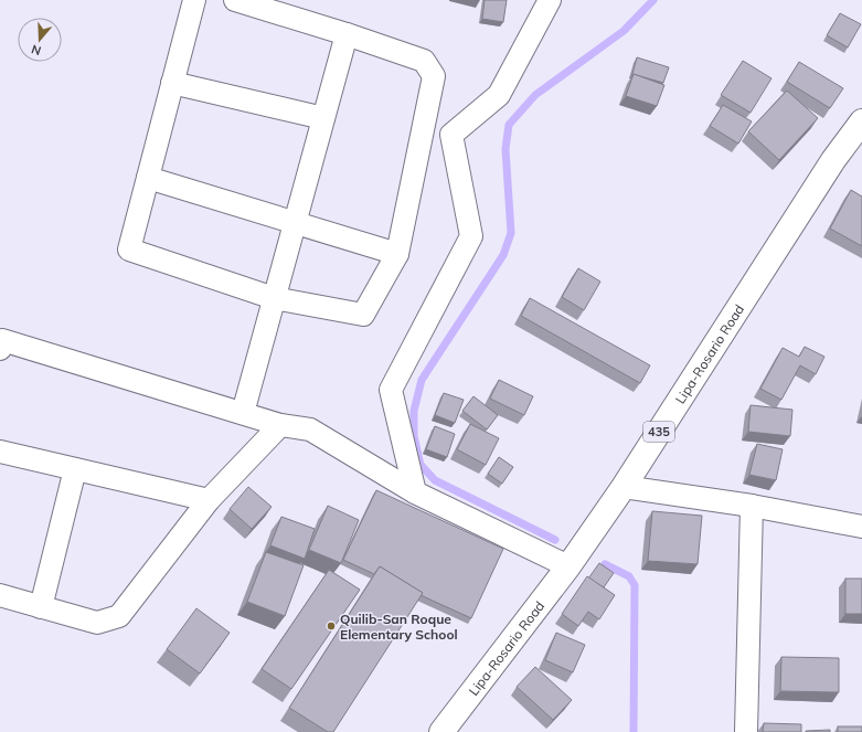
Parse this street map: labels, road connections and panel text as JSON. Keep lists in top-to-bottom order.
{
  "streets": {
    "main road": ["Lipa-Rosario Road", "435"]
  },
  "places": ["Quilib-San Roque Elementary School"],
  "north": "bottom"
}
